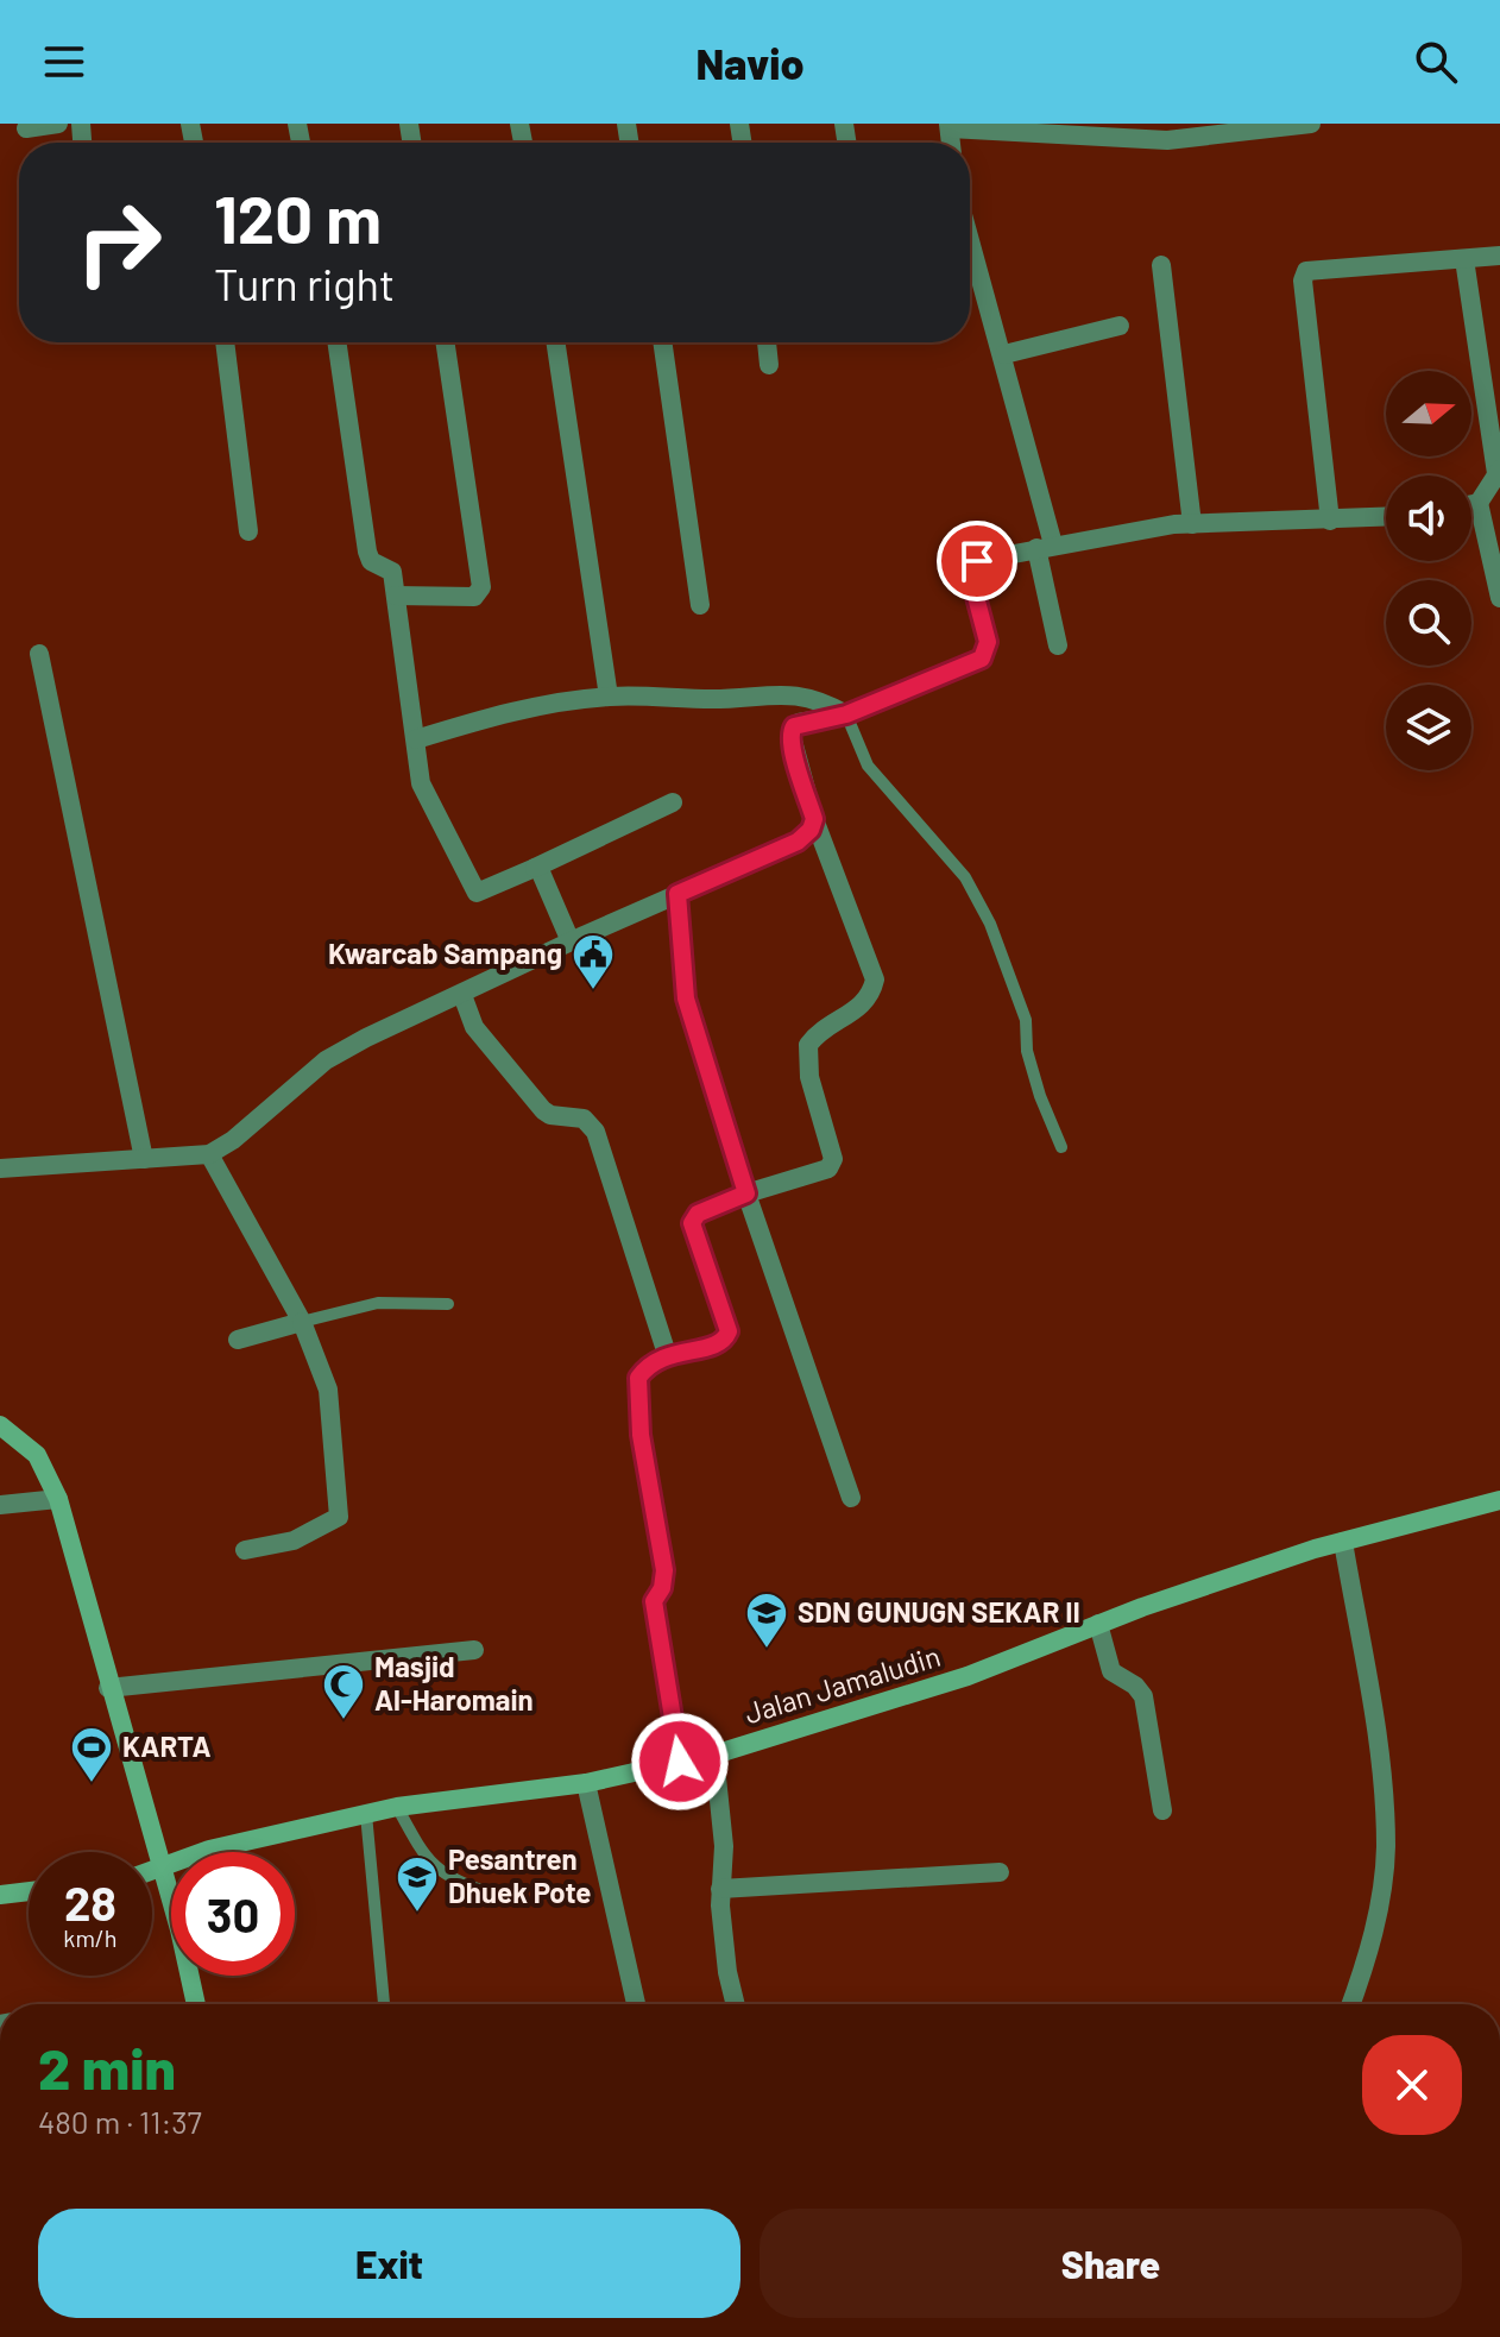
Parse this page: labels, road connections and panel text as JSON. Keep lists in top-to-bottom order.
{
  "streets": {
    "street": ["Jalan Jamaludin"]
  },
  "places": {
    "public building": ["Kwarcab Sampang"],
    "school or university": ["SDN GUNUGN SEKAR II", "Pesantren Dhuek Pote"],
    "mosque": ["Masjid Al-Haromain"],
    "sports": ["KARTA"]
  },
  "north": "right",
  "page": {
    "header": "Navio",
    "turn": ["120 m", "Turn right"],
    "speed": "28 km/h",
    "limit": "30",
    "heading": ["2 min", "480 m · 11:37"],
    "buttons": ["Exit", "Share"]
  }
}
